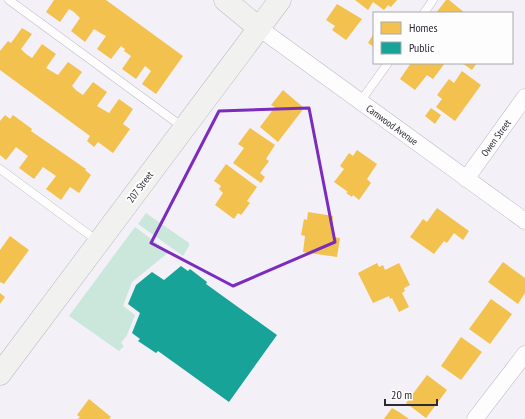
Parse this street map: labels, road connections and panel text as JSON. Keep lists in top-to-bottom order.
{
  "streets": {
    "street": ["Camwood Avenue", "Owen Street", "207 Street"]
  },
  "crossings": [
    ["Camwood Avenue", "Owen Street"],
    ["Camwood Avenue", "207 Street"]
  ],
  "legend": ["Homes", "Public"],
  "scale_bar": "20 m"
}
